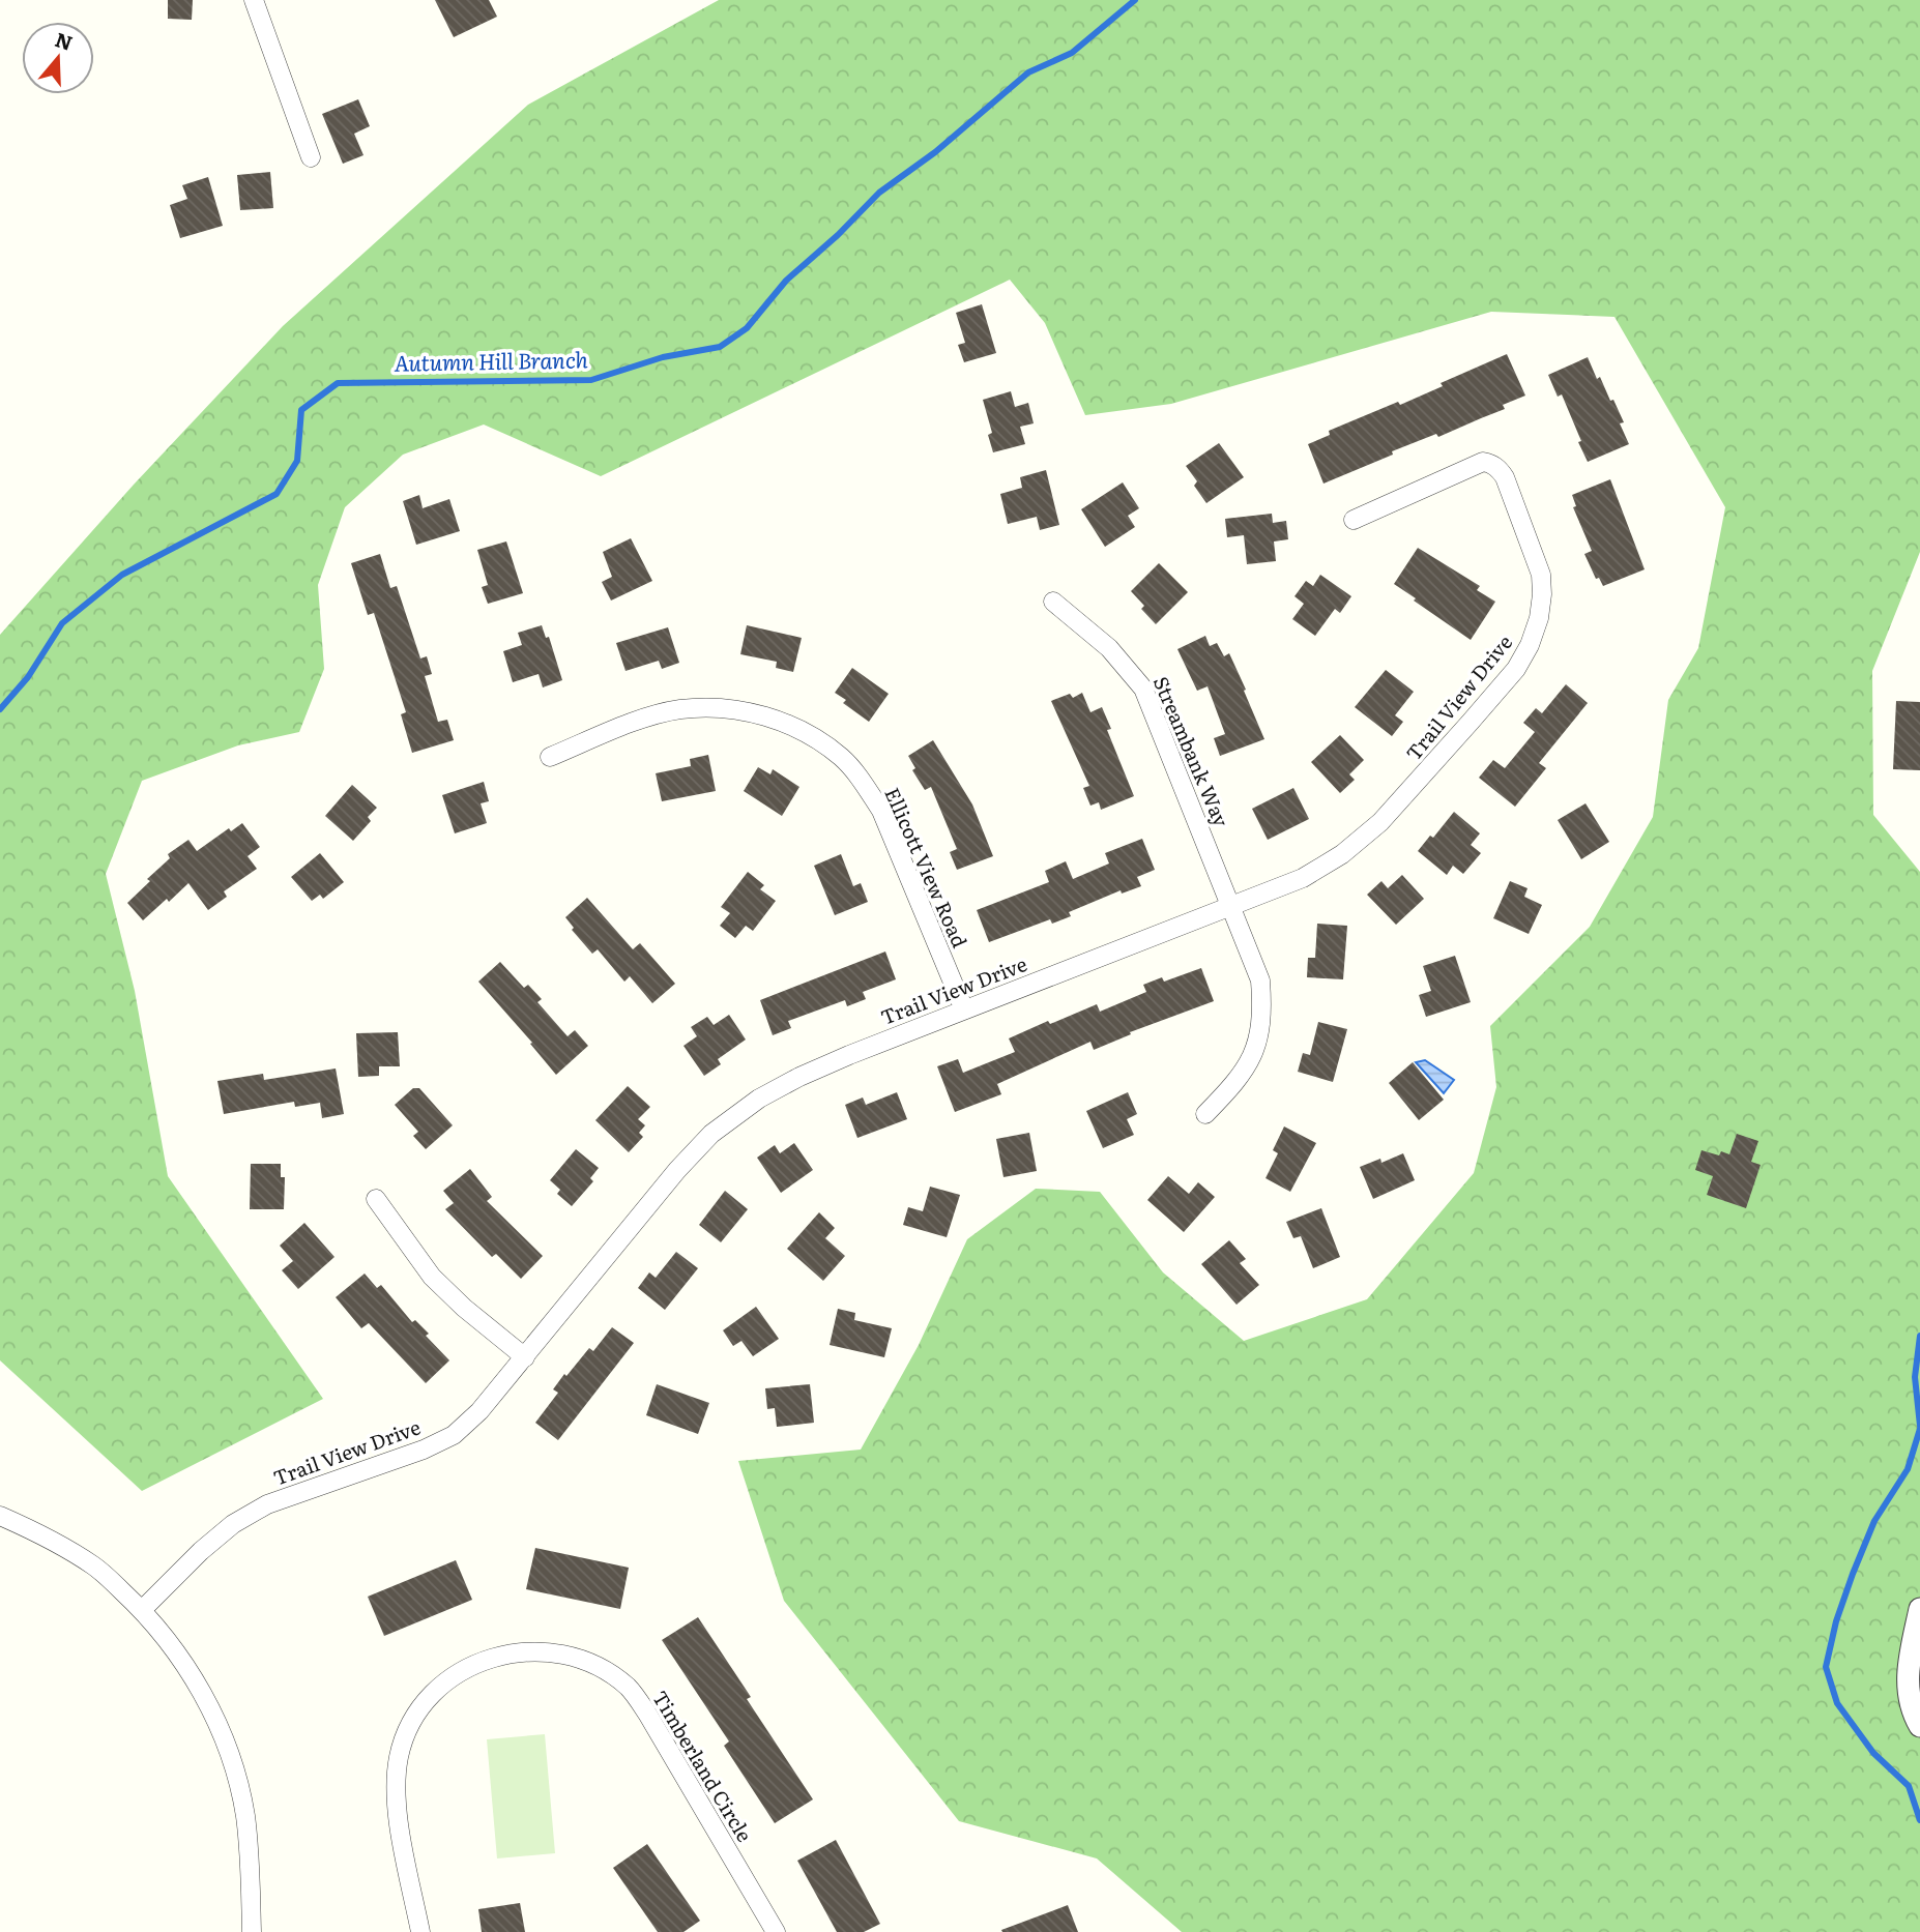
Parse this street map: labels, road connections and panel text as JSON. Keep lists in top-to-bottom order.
{
  "streets": {
    "street": [
      "Trail View Drive",
      "Streambank Way",
      "Ellicott View Road",
      "Timberland Circle"
    ]
  },
  "crossings": [
    ["Trail View Drive", "Streambank Way"],
    ["Trail View Drive", "Ellicott View Road"]
  ],
  "water": ["Autumn Hill Branch"],
  "north": "top"
}
